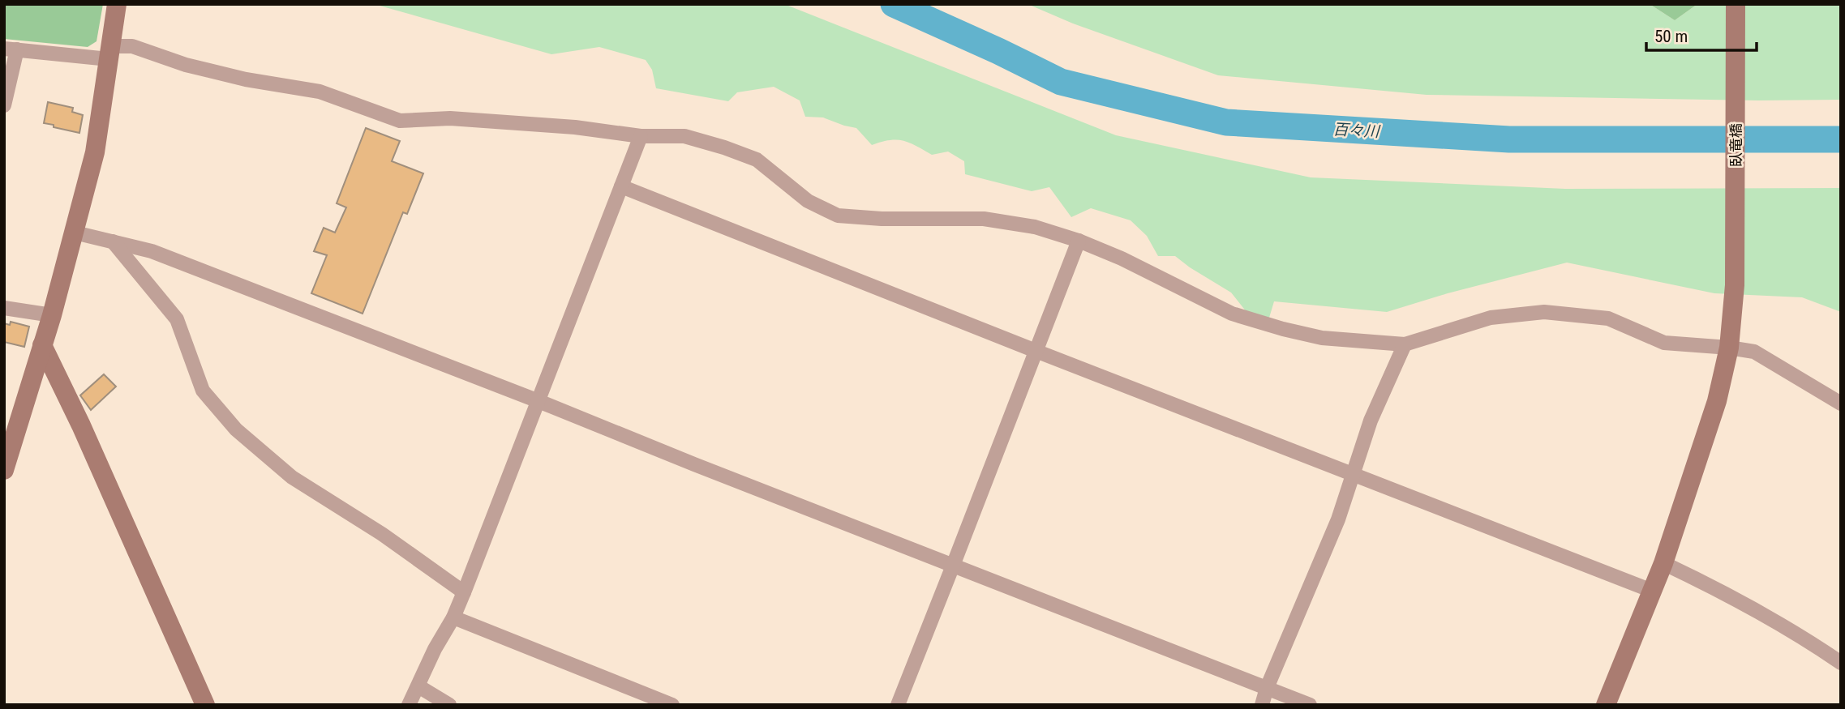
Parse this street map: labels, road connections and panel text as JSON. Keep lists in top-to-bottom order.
{
  "streets": {
    "street": ["臥竜橋"]
  },
  "water": ["百々川"],
  "scale_bar": "50 m"
}
